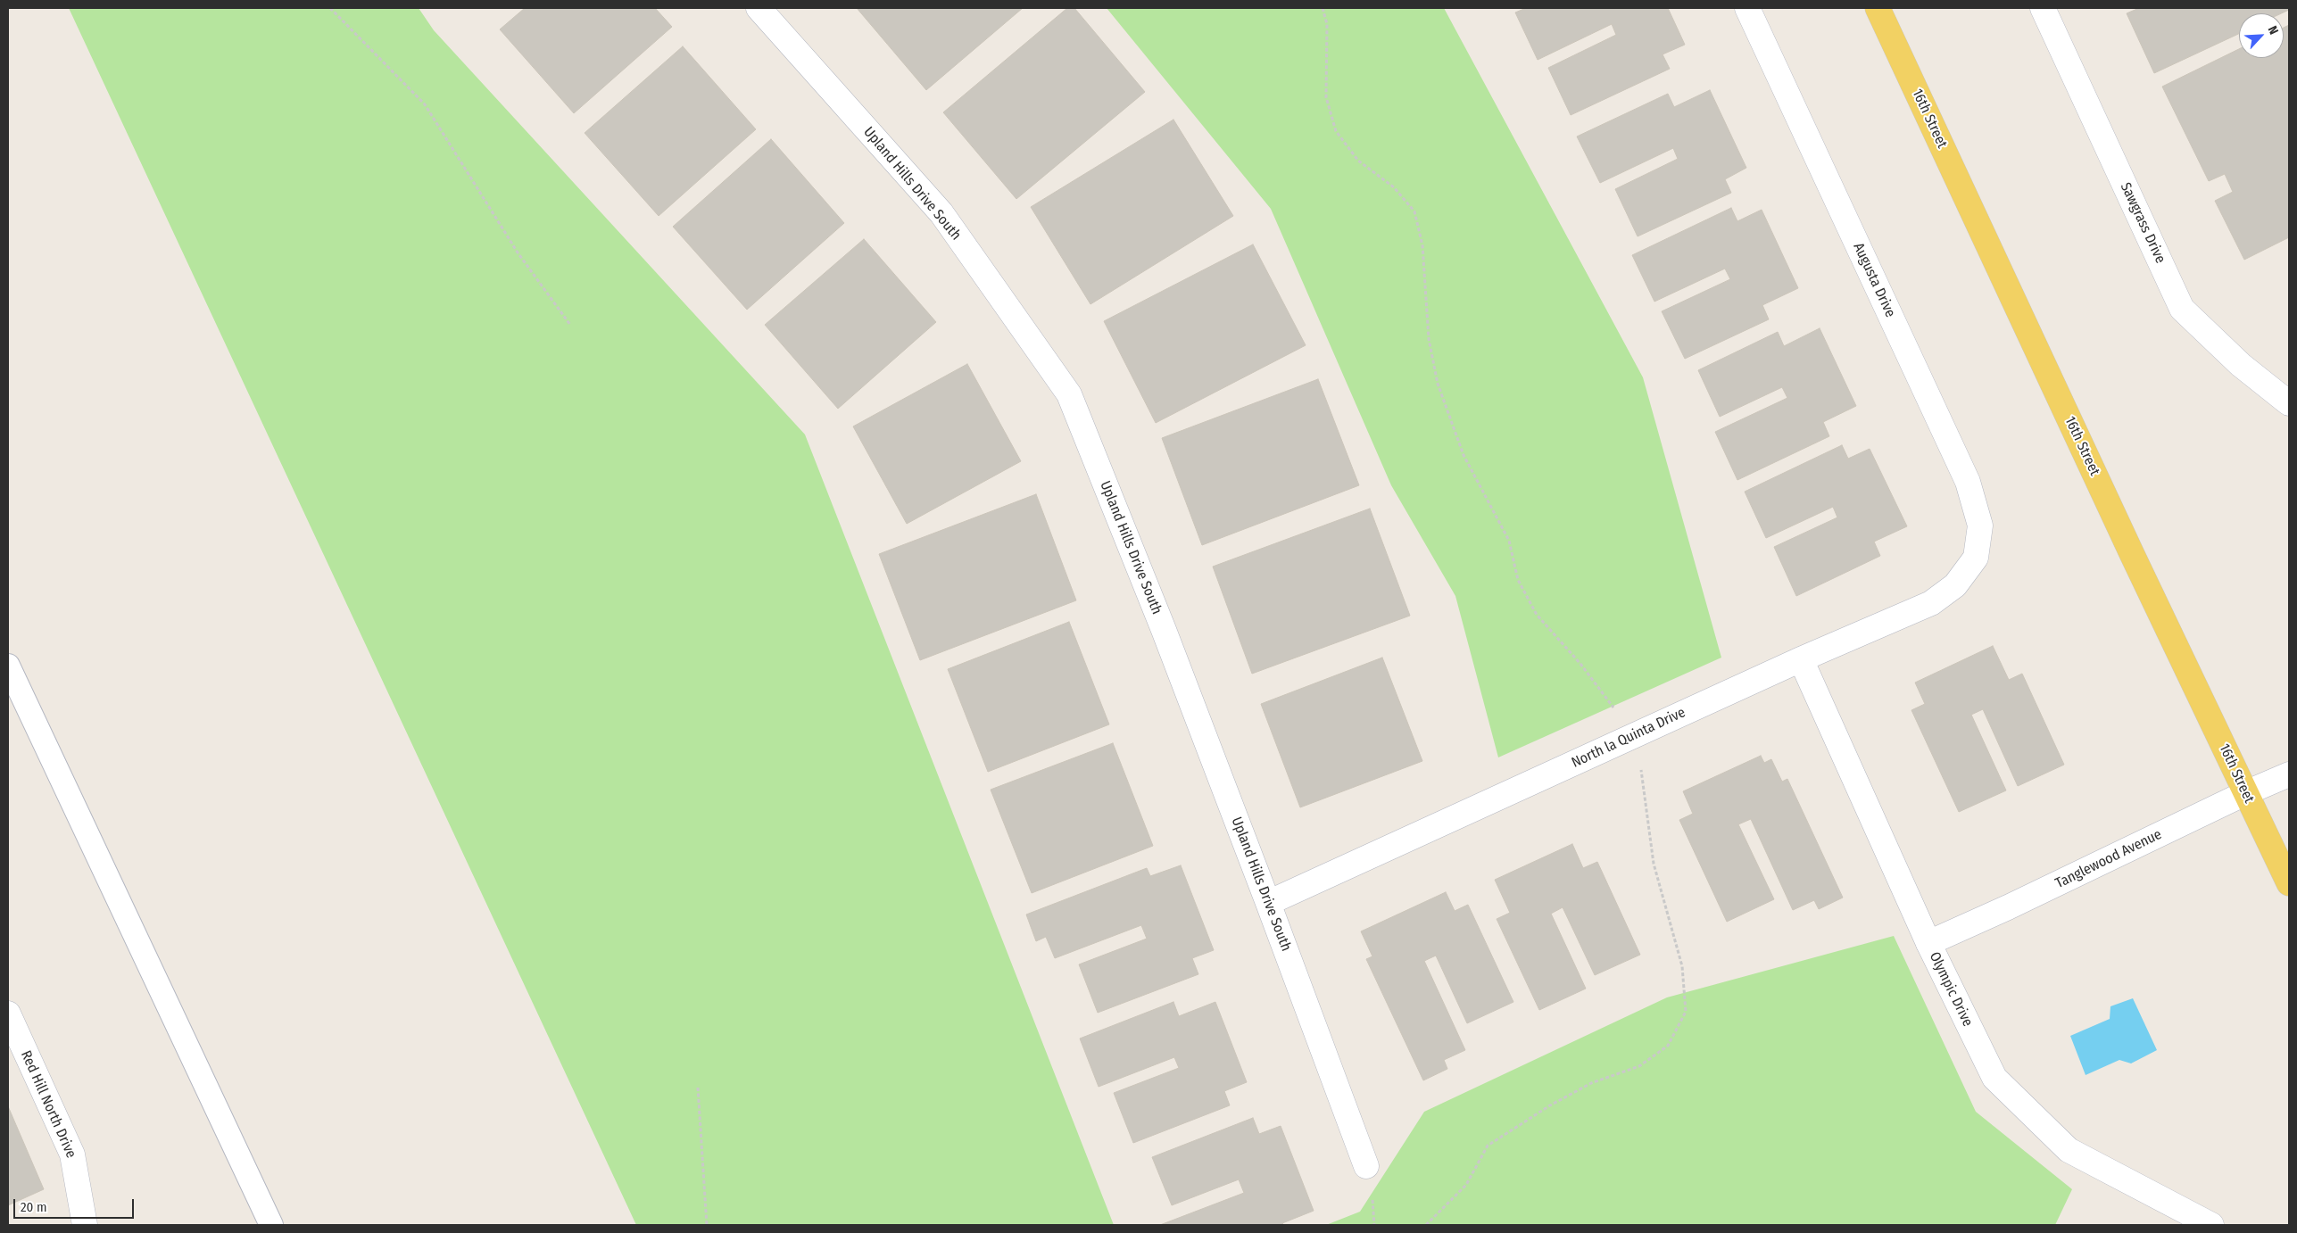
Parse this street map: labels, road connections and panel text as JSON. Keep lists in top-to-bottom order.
{
  "streets": {
    "main road": ["16th Street"],
    "street": [
      "Upland Hills Drive South",
      "Sawgrass Drive",
      "Augusta Drive",
      "North la Quinta Drive",
      "Tanglewood Avenue",
      "Olympic Drive",
      "Red Hill North Drive"
    ]
  },
  "crossings": [
    ["16th Street", "Tanglewood Avenue"],
    ["Upland Hills Drive South", "North la Quinta Drive"],
    ["Augusta Drive", "North la Quinta Drive"],
    ["North la Quinta Drive", "Olympic Drive"],
    ["Tanglewood Avenue", "Olympic Drive"]
  ],
  "scale_bar": "20 m",
  "north": "top right"
}
